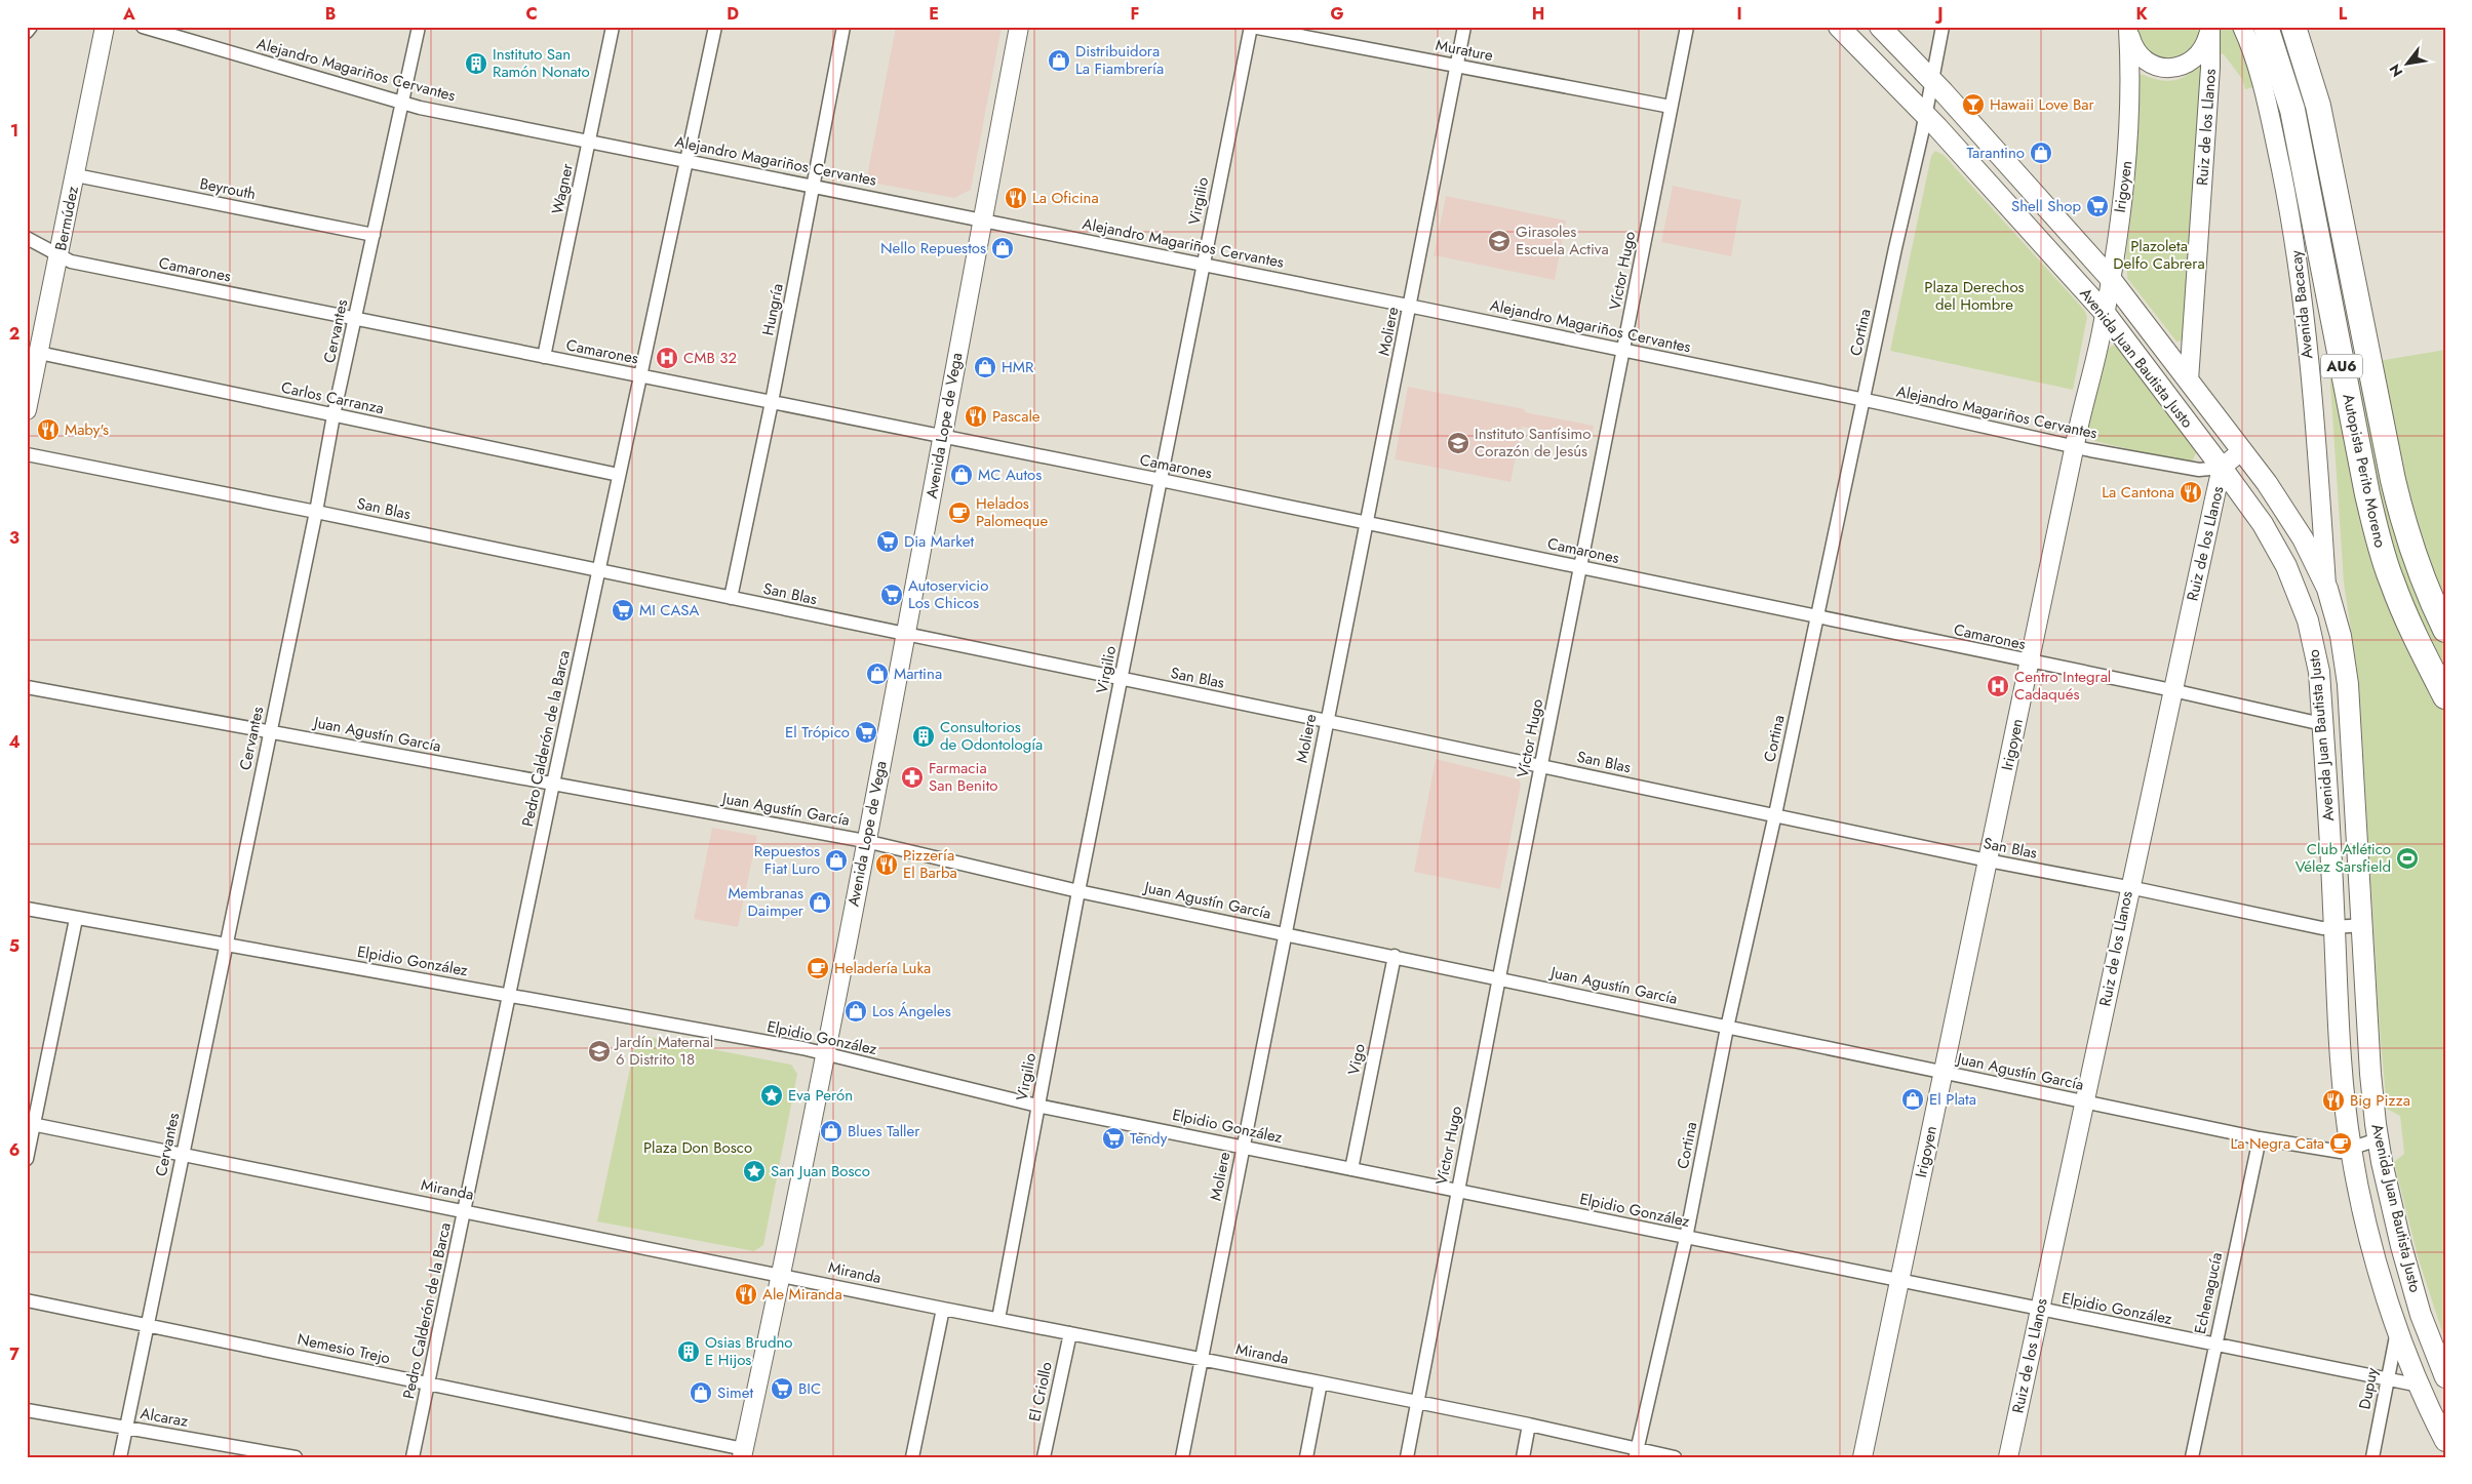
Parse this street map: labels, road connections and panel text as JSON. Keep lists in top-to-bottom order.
{
  "streets": {
    "highway": ["AU6", "Autopista Perito Moreno"],
    "main road": ["Avenida Juan Bautista Justo"],
    "street": [
      "Murature",
      "Alejandro Magariños Cervantes",
      "Ruiz de los Llanos",
      "Irigoyen",
      "Beyrouth",
      "Wagner",
      "Virgilio",
      "Bermúdez",
      "Camarones",
      "Víctor Hugo",
      "Avenida Bacacay",
      "Hungría",
      "Cervantes",
      "Moliere",
      "Cortina",
      "Carlos Carranza",
      "Avenida Lope de Vega",
      "San Blas",
      "Juan Agustín García",
      "Pedro Calderón de la Barca",
      "Elpidio González",
      "Vigo",
      "Miranda",
      "Echenagucía",
      "Nemesio Trejo",
      "Dupuy",
      "El Criollo",
      "Alcaraz"
    ]
  },
  "crossings": [
    ["Murature", "Virgilio"],
    ["Murature", "Víctor Hugo"],
    ["Murature", "Moliere"],
    ["Alejandro Magariños Cervantes", "Ruiz de los Llanos"],
    ["Alejandro Magariños Cervantes", "Irigoyen"],
    ["Alejandro Magariños Cervantes", "Wagner"],
    ["Alejandro Magariños Cervantes", "Virgilio"],
    ["Alejandro Magariños Cervantes", "Víctor Hugo"],
    ["Alejandro Magariños Cervantes", "Hungría"],
    ["Alejandro Magariños Cervantes", "Cervantes"],
    ["Alejandro Magariños Cervantes", "Moliere"],
    ["Alejandro Magariños Cervantes", "Cortina"],
    ["Alejandro Magariños Cervantes", "Avenida Juan Bautista Justo"],
    ["Alejandro Magariños Cervantes", "Avenida Lope de Vega"],
    ["Alejandro Magariños Cervantes", "Pedro Calderón de la Barca"],
    ["Ruiz de los Llanos", "Camarones"],
    ["Ruiz de los Llanos", "Avenida Juan Bautista Justo"],
    ["Ruiz de los Llanos", "San Blas"],
    ["Ruiz de los Llanos", "Juan Agustín García"],
    ["Ruiz de los Llanos", "Elpidio González"],
    ["Irigoyen", "Camarones"],
    ["Irigoyen", "Avenida Juan Bautista Justo"],
    ["Irigoyen", "San Blas"],
    ["Irigoyen", "Juan Agustín García"],
    ["Irigoyen", "Elpidio González"],
    ["Beyrouth", "Bermúdez"],
    ["Beyrouth", "Cervantes"],
    ["Wagner", "Camarones"],
    ["Virgilio", "Camarones"],
    ["Virgilio", "San Blas"],
    ["Virgilio", "Juan Agustín García"],
    ["Virgilio", "Elpidio González"],
    ["Virgilio", "Miranda"],
    ["Bermúdez", "Camarones"],
    ["Bermúdez", "Carlos Carranza"],
    ["Camarones", "Víctor Hugo"],
    ["Camarones", "Hungría"],
    ["Camarones", "Cervantes"],
    ["Camarones", "Moliere"],
    ["Camarones", "Cortina"],
    ["Camarones", "Avenida Juan Bautista Justo"],
    ["Camarones", "Avenida Lope de Vega"],
    ["Camarones", "Pedro Calderón de la Barca"],
    ["Víctor Hugo", "San Blas"],
    ["Víctor Hugo", "Juan Agustín García"],
    ["Víctor Hugo", "Elpidio González"],
    ["Víctor Hugo", "Miranda"],
    ["Avenida Bacacay", "Avenida Juan Bautista Justo"],
    ["Hungría", "San Blas"],
    ["Cervantes", "Carlos Carranza"],
    ["Cervantes", "San Blas"],
    ["Cervantes", "Juan Agustín García"],
    ["Cervantes", "Elpidio González"],
    ["Cervantes", "Miranda"],
    ["Cervantes", "Nemesio Trejo"],
    ["Cervantes", "Alcaraz"],
    ["Moliere", "San Blas"],
    ["Moliere", "Juan Agustín García"],
    ["Moliere", "Elpidio González"],
    ["Moliere", "Miranda"],
    ["Cortina", "Avenida Juan Bautista Justo"],
    ["Cortina", "San Blas"],
    ["Cortina", "Juan Agustín García"],
    ["Cortina", "Elpidio González"],
    ["Cortina", "Miranda"],
    ["Avenida Juan Bautista Justo", "San Blas"],
    ["Avenida Juan Bautista Justo", "Juan Agustín García"],
    ["Avenida Juan Bautista Justo", "Elpidio González"],
    ["Avenida Juan Bautista Justo", "Dupuy"],
    ["Carlos Carranza", "Pedro Calderón de la Barca"],
    ["Avenida Lope de Vega", "San Blas"],
    ["Avenida Lope de Vega", "Juan Agustín García"],
    ["Avenida Lope de Vega", "Elpidio González"],
    ["Avenida Lope de Vega", "Miranda"],
    ["Avenida Lope de Vega", "Nemesio Trejo"],
    ["San Blas", "Pedro Calderón de la Barca"],
    ["Juan Agustín García", "Pedro Calderón de la Barca"],
    ["Juan Agustín García", "Vigo"],
    ["Juan Agustín García", "Echenagucía"],
    ["Pedro Calderón de la Barca", "Elpidio González"],
    ["Pedro Calderón de la Barca", "Miranda"],
    ["Pedro Calderón de la Barca", "Nemesio Trejo"],
    ["Elpidio González", "Vigo"],
    ["Elpidio González", "Echenagucía"],
    ["Elpidio González", "Dupuy"],
    ["Miranda", "El Criollo"]
  ],
  "parks": ["Plazoleta Delfo Cabrera", "Plaza Derechos del Hombre", "Plaza Don Bosco"],
  "places": {
    "shop": [
      "Distribuidora La Fiambrería",
      "Tarantino",
      "Nello Repuestos",
      "HMR",
      "MC Autos",
      "Martina",
      "Repuestos Fiat Luro",
      "Membranas Daimper",
      "Los Ángeles",
      "El Plata",
      "Blues Taller",
      "Simet"
    ],
    "building": ["Instituto San Ramón Nonato", "Consultorios de Odontología", "Osias Brudno E Hijos"],
    "bar": ["Hawaii Love Bar"],
    "restaurant": [
      "La Oficina",
      "Pascale",
      "Maby's",
      "La Cantona",
      "Pizzería El Barba",
      "Big Pizza",
      "Ale Miranda"
    ],
    "supermarket": [
      "Shell Shop",
      "Dia Market",
      "Autoservicio Los Chicos",
      "MI CASA",
      "El Trópico",
      "Tendy",
      "BIC"
    ],
    "school or university": ["Girasoles Escuela Activa", "Instituto Santísimo Corazón de Jesús", "Jardín Maternal 6 Distrito 18"],
    "hospital": ["CMB 32", "Centro Integral Cadaqués"],
    "cafe": ["Helados Palomeque", "Heladería Luka", "La Negra Cata"],
    "pharmacy": ["Farmacia San Benito"],
    "sports": ["Club Atlético Vélez Sarsfield"],
    "place": ["Eva Perón", "San Juan Bosco"]
  },
  "north": "bottom left",
  "grid": {
    "columns": [
      "A",
      "B",
      "C",
      "D",
      "E",
      "F",
      "G",
      "H",
      "I",
      "J",
      "K",
      "L"
    ],
    "rows": [
      "1",
      "2",
      "3",
      "4",
      "5",
      "6",
      "7"
    ]
  }
}
